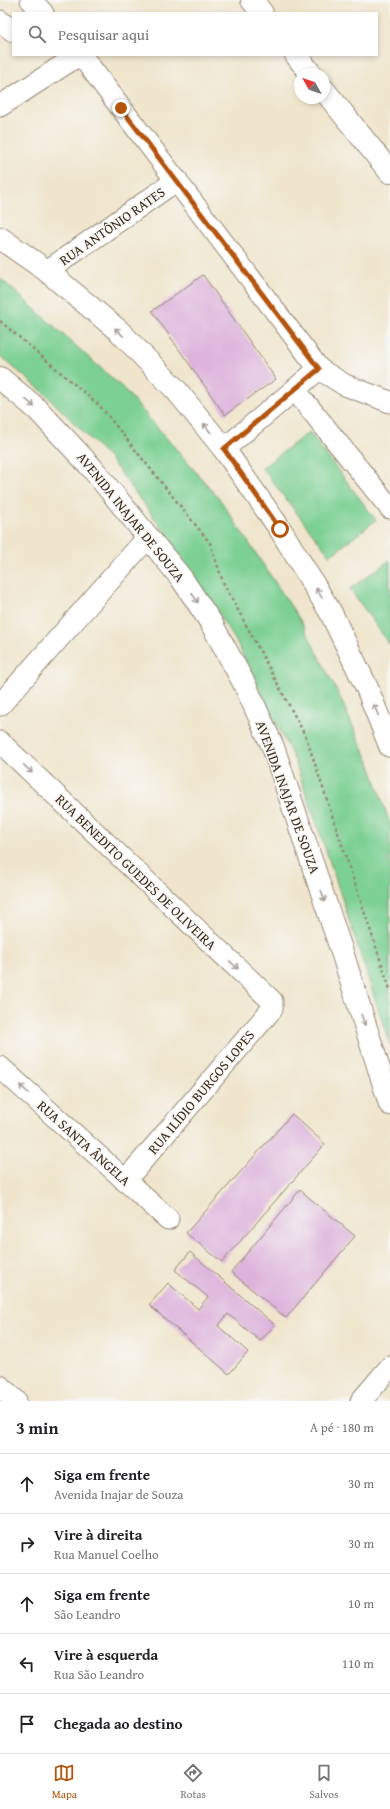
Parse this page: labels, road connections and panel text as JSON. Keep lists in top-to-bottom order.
{
  "streets": {
    "main road": ["AVENIDA INAJAR DE SOUZA"],
    "street": [
      "RUA ANTÔNIO RATES",
      "RUA BENEDITO GUEDES DE OLIVEIRA",
      "RUA ILÍDIO BURGOS LOPES",
      "RUA SANTA ÂNGELA"
    ]
  },
  "crossings": [
    ["RUA BENEDITO GUEDES DE OLIVEIRA", "RUA ILÍDIO BURGOS LOPES"],
    ["RUA ILÍDIO BURGOS LOPES", "RUA SANTA ÂNGELA"]
  ],
  "one_way": ["RUA BENEDITO GUEDES DE OLIVEIRA", "RUA SANTA ÂNGELA"],
  "north": "top left",
  "page": {
    "search": "Pesquisar aqui",
    "heading": ["3 min", "A pé · 180 m"],
    "list": [
      ["Siga em frente", "Avenida Inajar de Souza", "30 m"],
      ["Vire à direita", "Rua Manuel Coelho", "30 m"],
      ["Siga em frente", "São Leandro", "10 m"],
      ["Vire à esquerda", "Rua São Leandro", "110 m"],
      "Chegada ao destino"
    ],
    "nav": ["Mapa", "Rotas", "Salvos"]
  }
}
